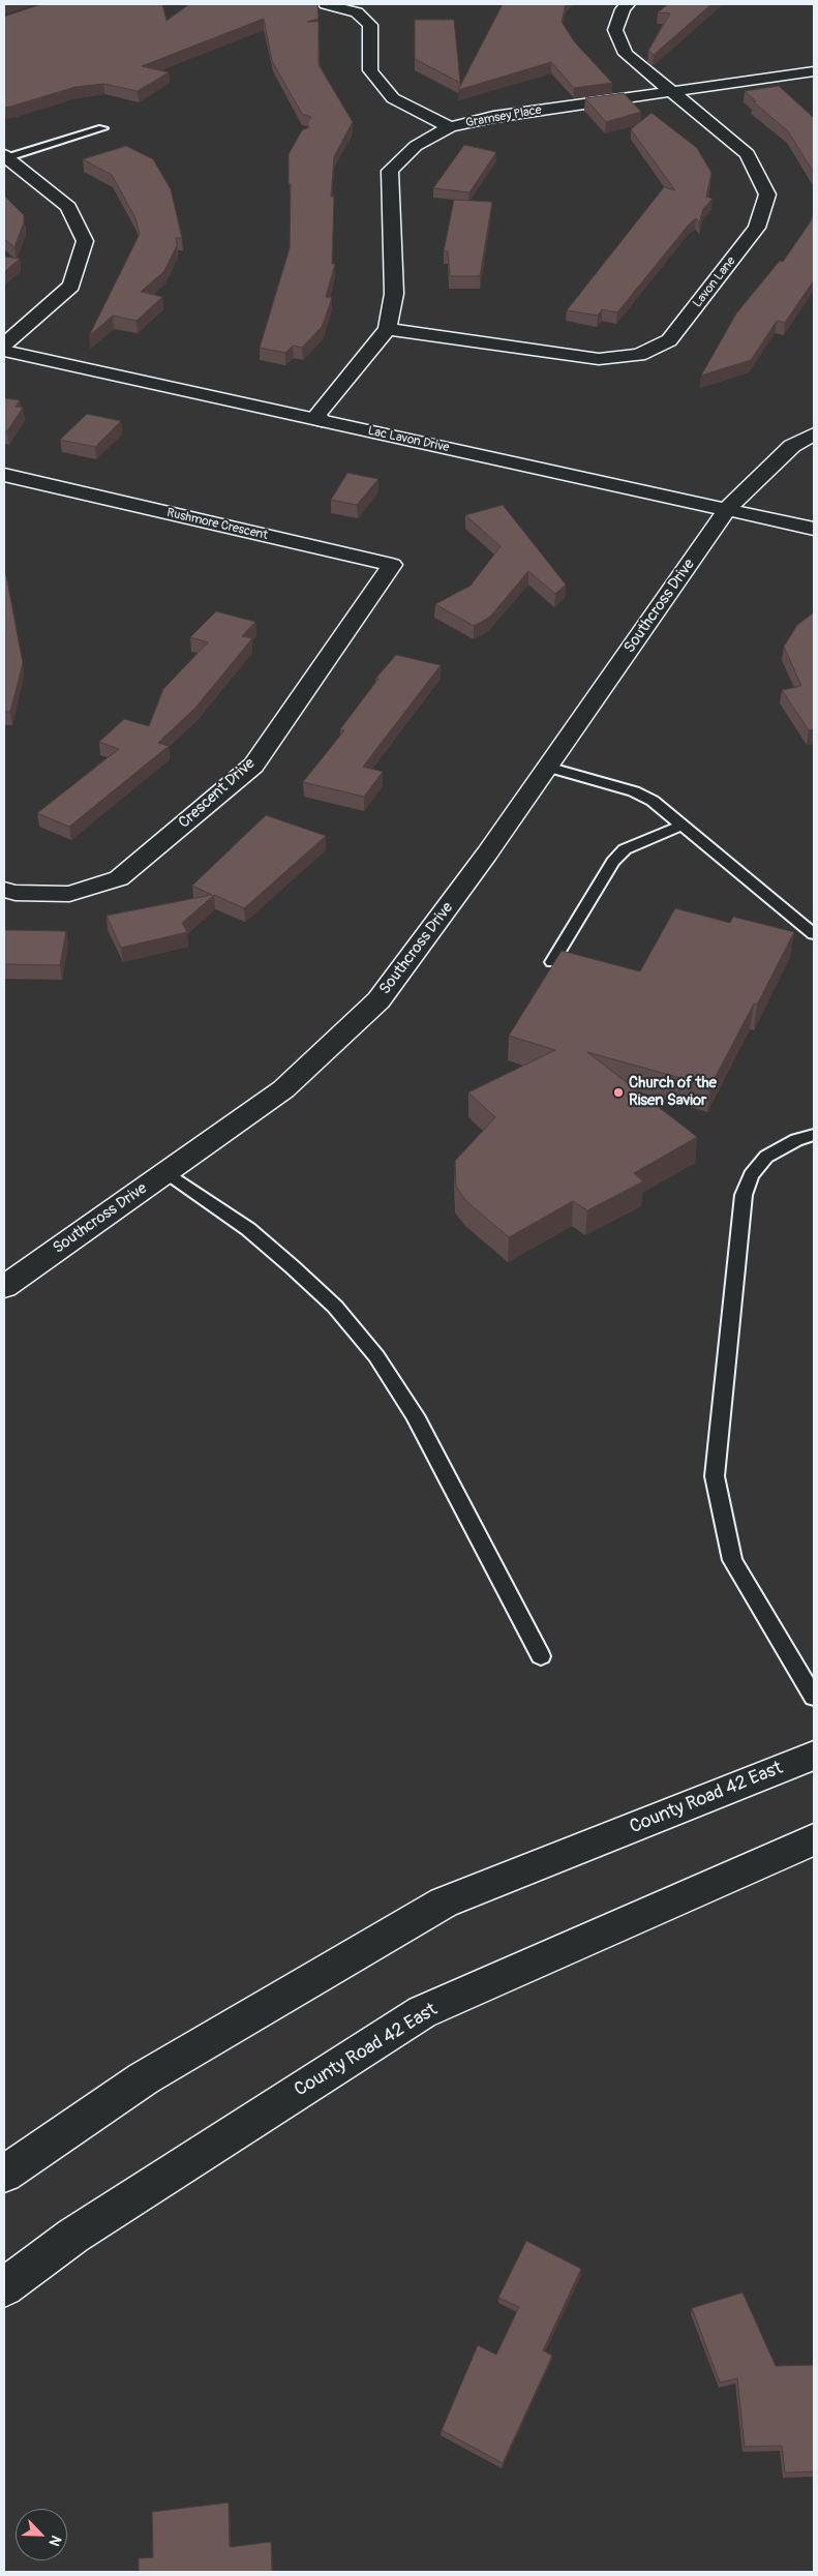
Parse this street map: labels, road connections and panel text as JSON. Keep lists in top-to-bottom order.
{
  "streets": {
    "main road": [
      "Gramsey Place",
      "Lavon Lane",
      "Lac Lavon Drive",
      "Rushmore Crescent",
      "Southcross Drive",
      "Crescent Drive",
      "County Road 42 East"
    ]
  },
  "crossings": [
    ["Gramsey Place", "Lavon Lane"],
    ["Gramsey Place", "Lac Lavon Drive"],
    ["Lac Lavon Drive", "Southcross Drive"],
    ["Rushmore Crescent", "Crescent Drive"]
  ],
  "places": ["Church of the Risen Savior"],
  "north": "bottom right"
}
